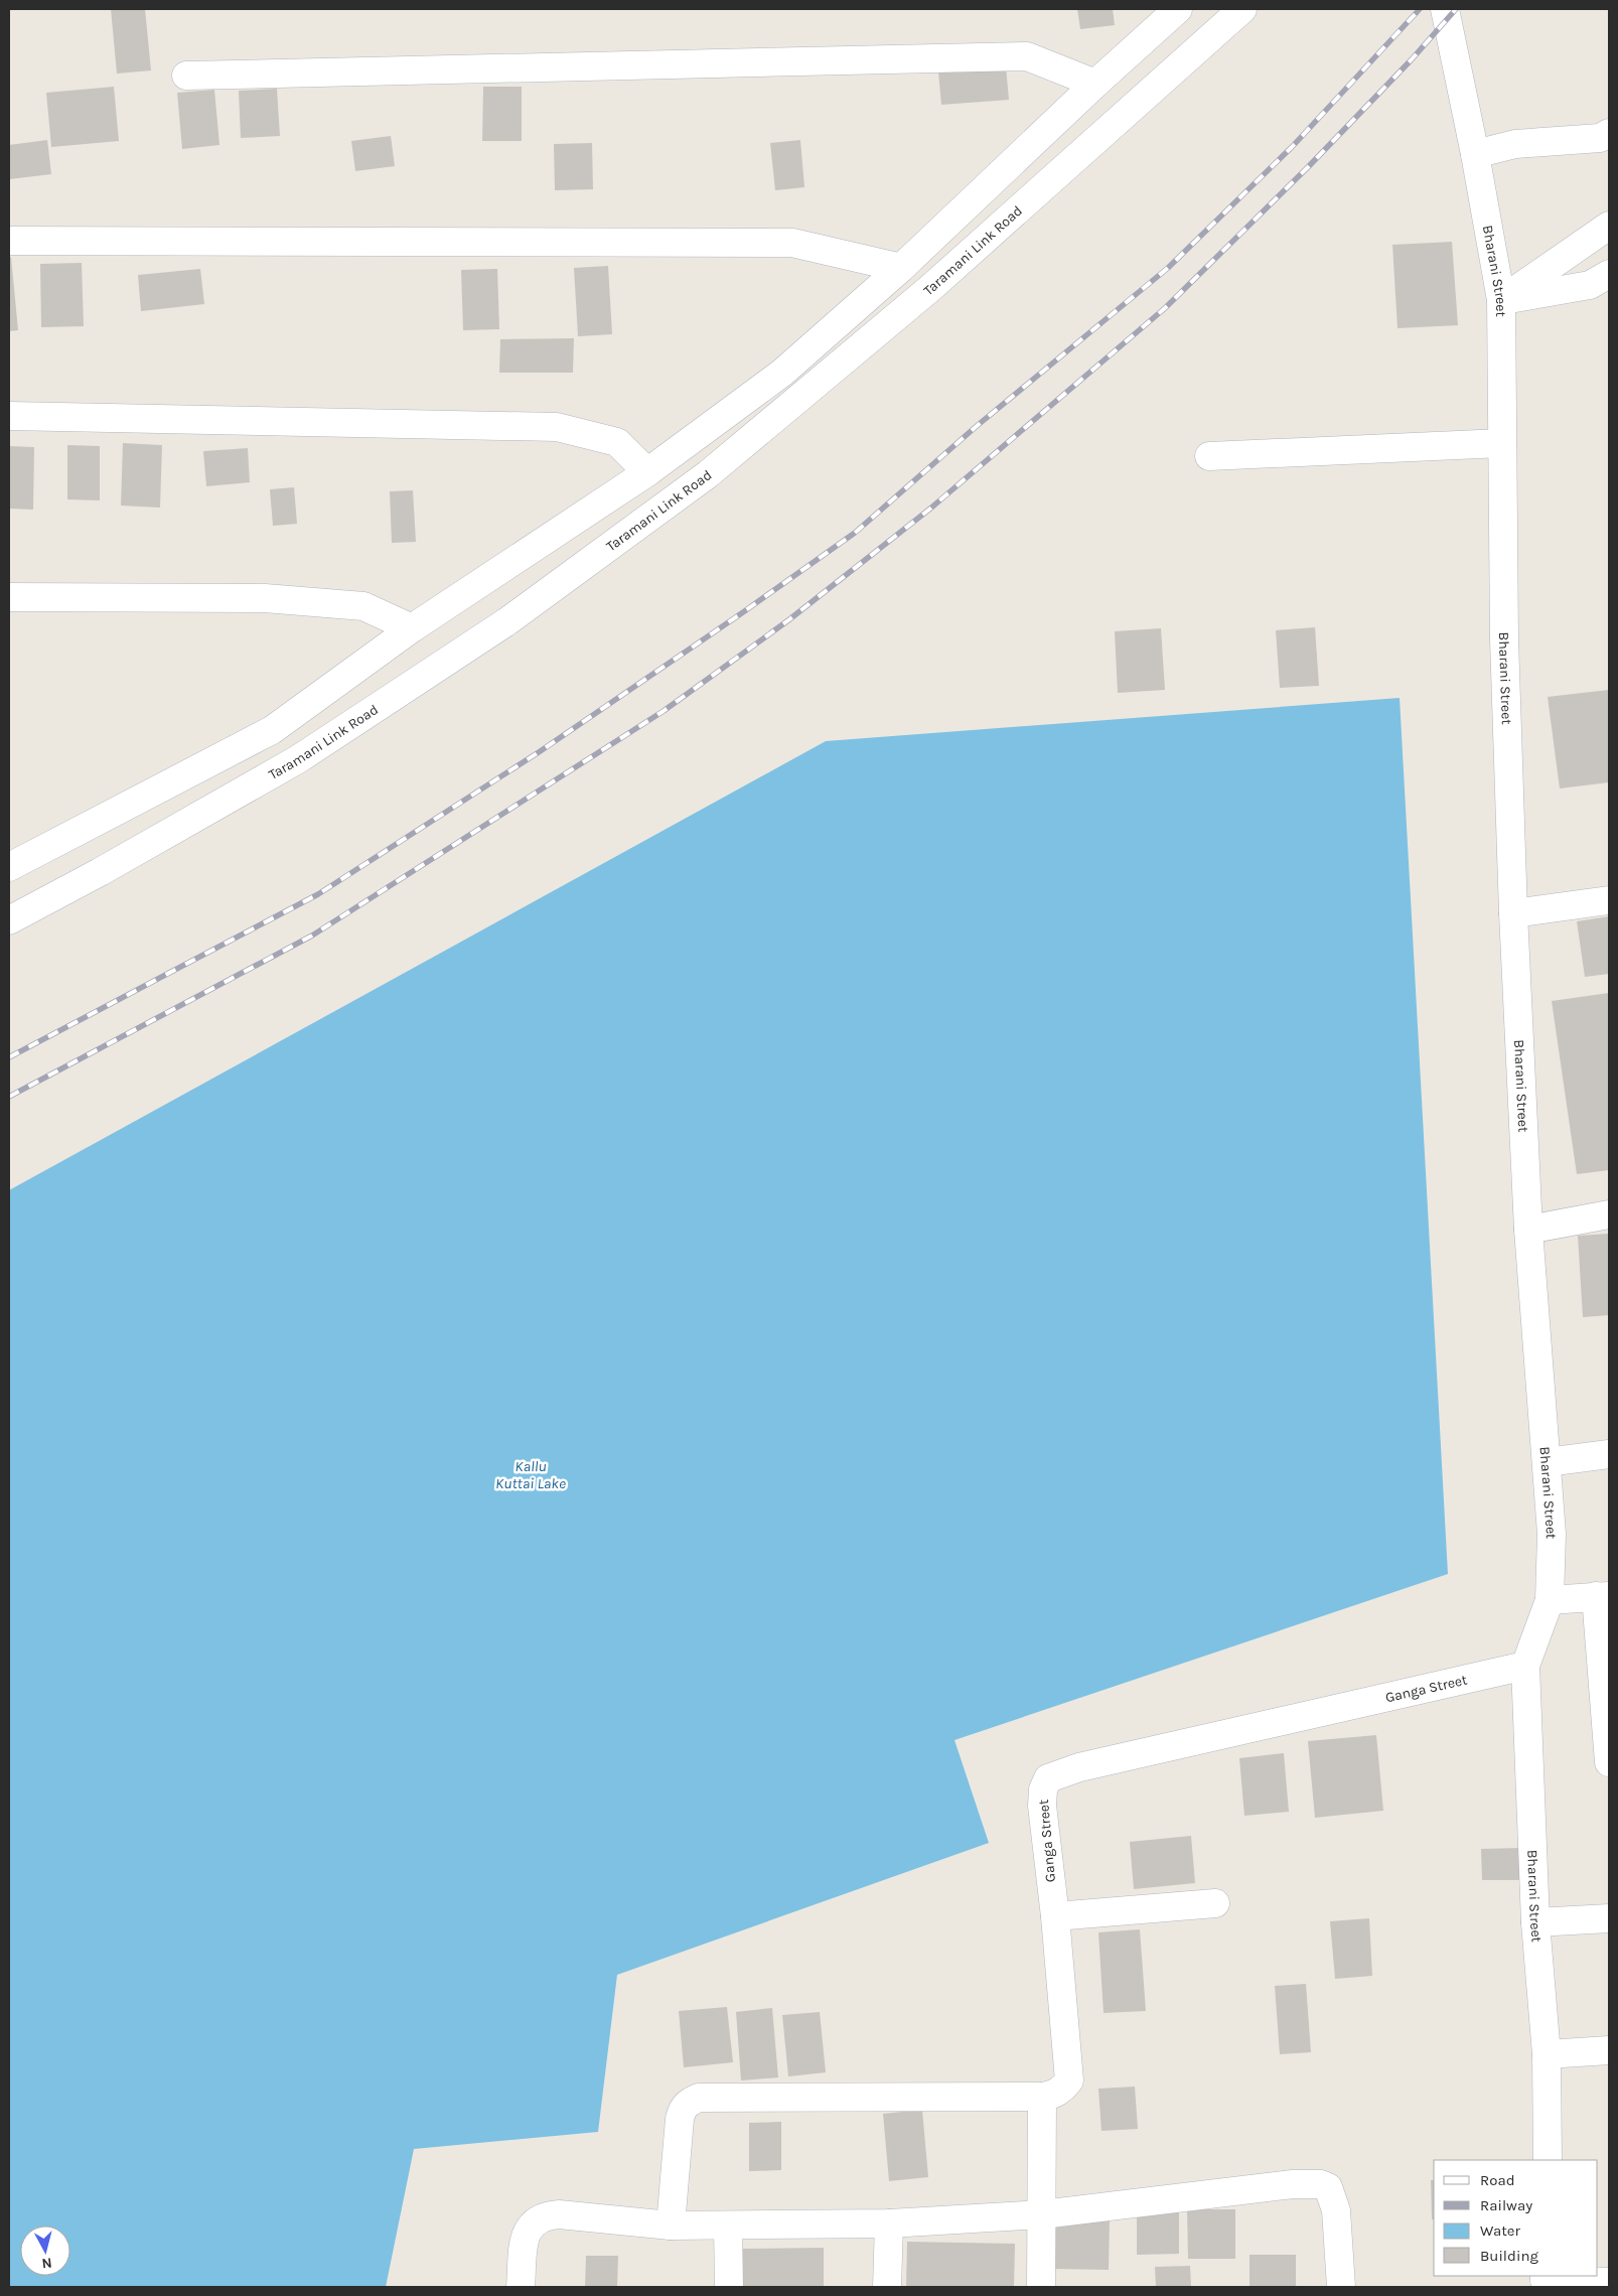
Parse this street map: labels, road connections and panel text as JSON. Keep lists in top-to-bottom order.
{
  "streets": {
    "street": ["Taramani Link Road", "Bharani Street", "Ganga Street"]
  },
  "crossings": [
    ["Bharani Street", "Ganga Street"]
  ],
  "water": ["Kallu Kuttai Lake"],
  "legend": [
    "Road",
    "Railway",
    "Water",
    "Building"
  ],
  "north": "bottom"
}
